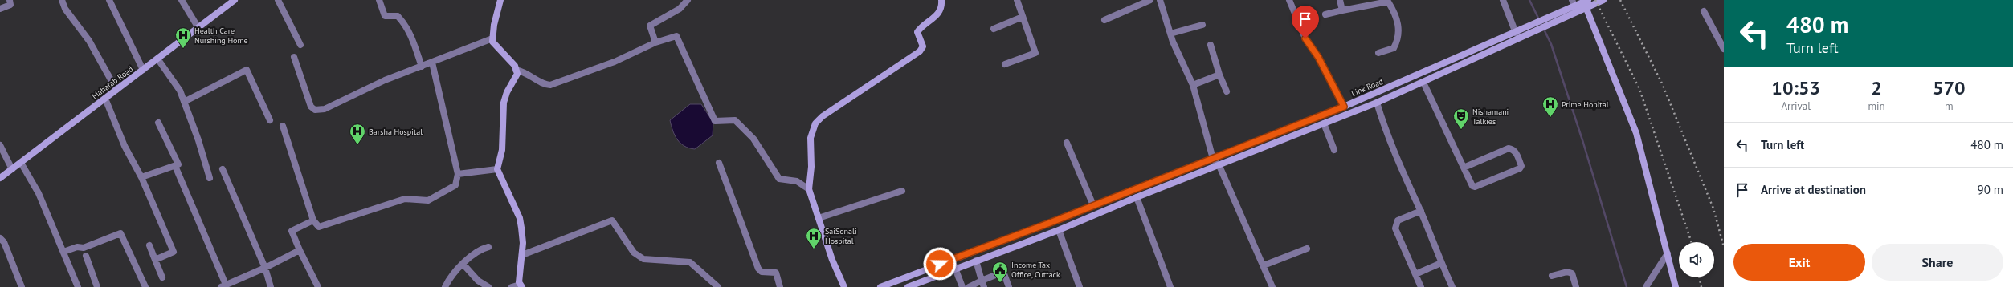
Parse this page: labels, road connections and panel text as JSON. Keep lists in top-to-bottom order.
{
  "streets": {
    "main road": ["Mahatab Road", "Link Road"]
  },
  "places": {
    "hospital": [
      "Health Care Nurshing Home",
      "Prime Hopital",
      "Barsha Hospital",
      "SaiSonali Hospital"
    ],
    "theatre": ["Nishamani Talkies"],
    "public building": ["Income Tax Office, Cuttack"]
  },
  "page": {
    "turn": ["480 m", "Turn left"],
    "eta": [
      "10:53",
      "Arrival",
      "2",
      "min",
      "570",
      "m"
    ],
    "list": [
      {
        "name": "Turn left",
        "value": "480 m"
      },
      {
        "name": "Arrive at destination",
        "value": "90 m"
      }
    ],
    "buttons": ["Exit", "Share"]
  }
}
